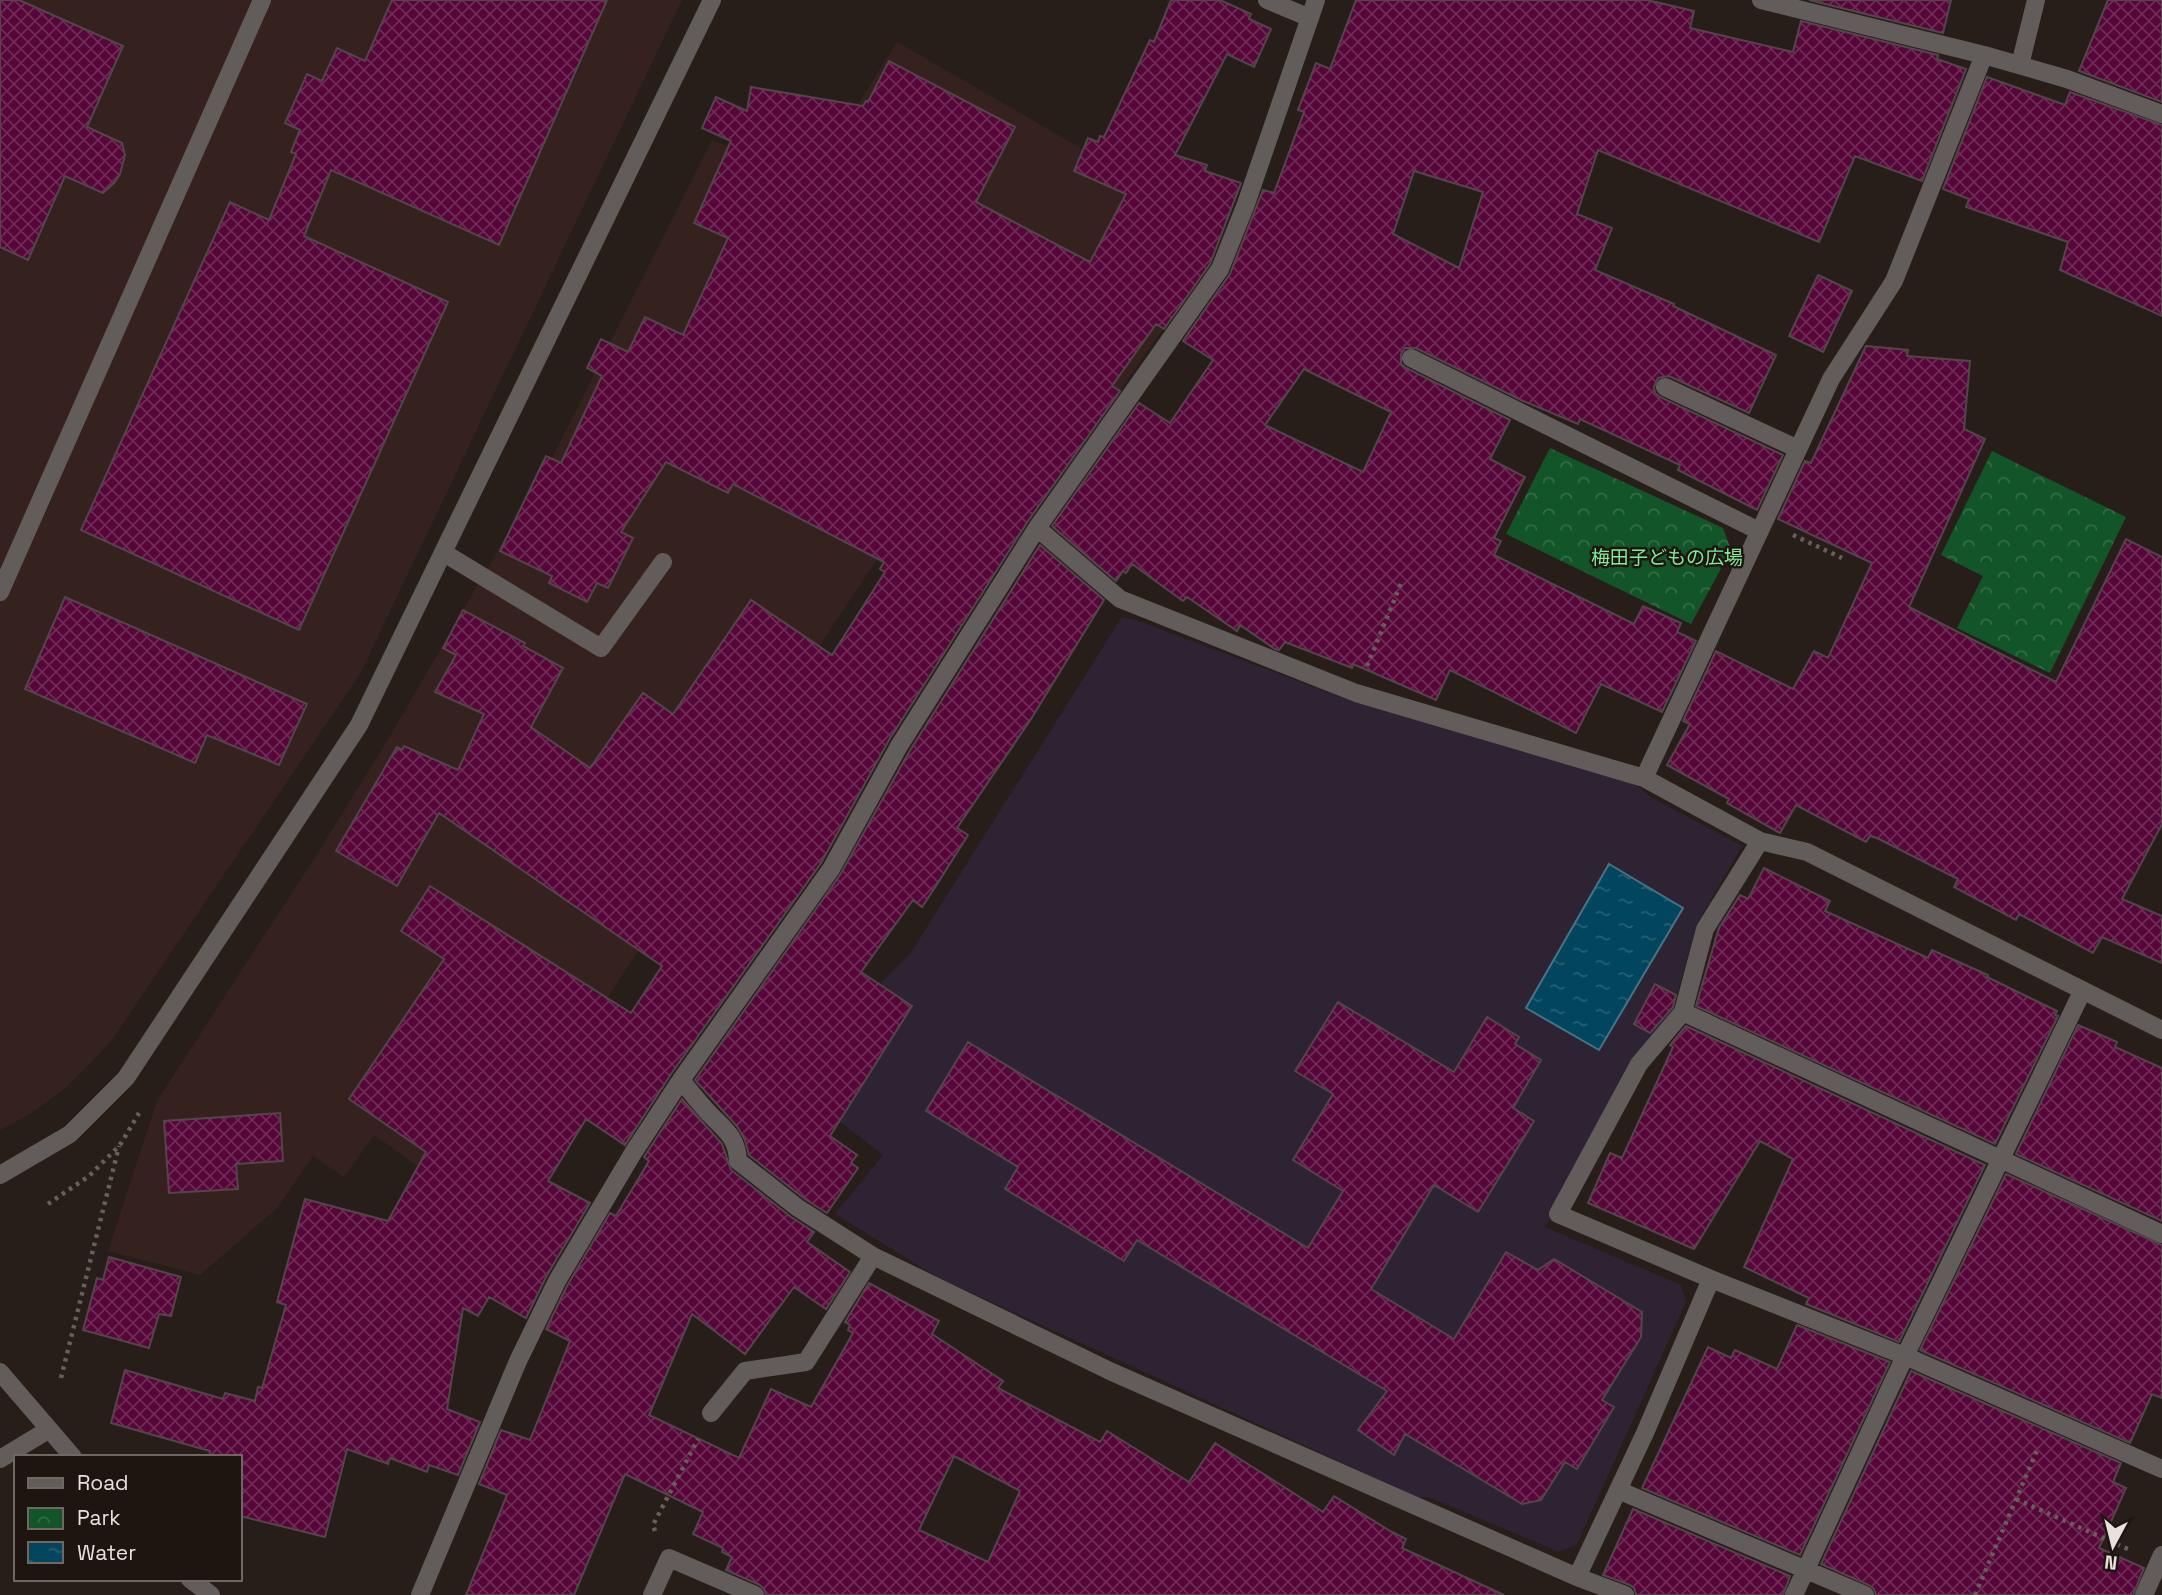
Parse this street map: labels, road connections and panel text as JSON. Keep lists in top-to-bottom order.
{
  "parks": ["梅田子どもの広場"],
  "legend": ["Road", "Park", "Water"],
  "north": "bottom"
}
